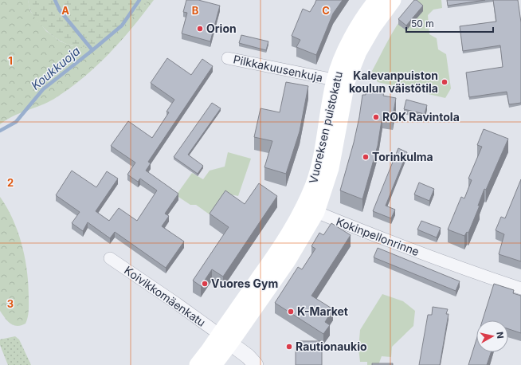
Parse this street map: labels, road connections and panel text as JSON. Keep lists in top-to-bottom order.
{
  "streets": {
    "main road": ["Vuoreksen puistokatu"],
    "street": ["Pilkkakuusenkuja", "Kokinpellonrinne", "Koivikkomäenkatu"]
  },
  "crossings": [
    ["Pilkkakuusenkuja", "Vuoreksen puistokatu"],
    ["Vuoreksen puistokatu", "Kokinpellonrinne"],
    ["Vuoreksen puistokatu", "Koivikkomäenkatu"]
  ],
  "water": ["Koukkuoja"],
  "places": [
    "Orion",
    "Kalevanpuiston koulun väistötila",
    "ROK Ravintola",
    "Torinkulma",
    "Vuores Gym",
    "K-Market",
    "Rautionaukio"
  ],
  "scale_bar": "50 m",
  "north": "right",
  "grid": {
    "columns": ["A", "B", "C"],
    "rows": ["1", "2", "3"]
  }
}
